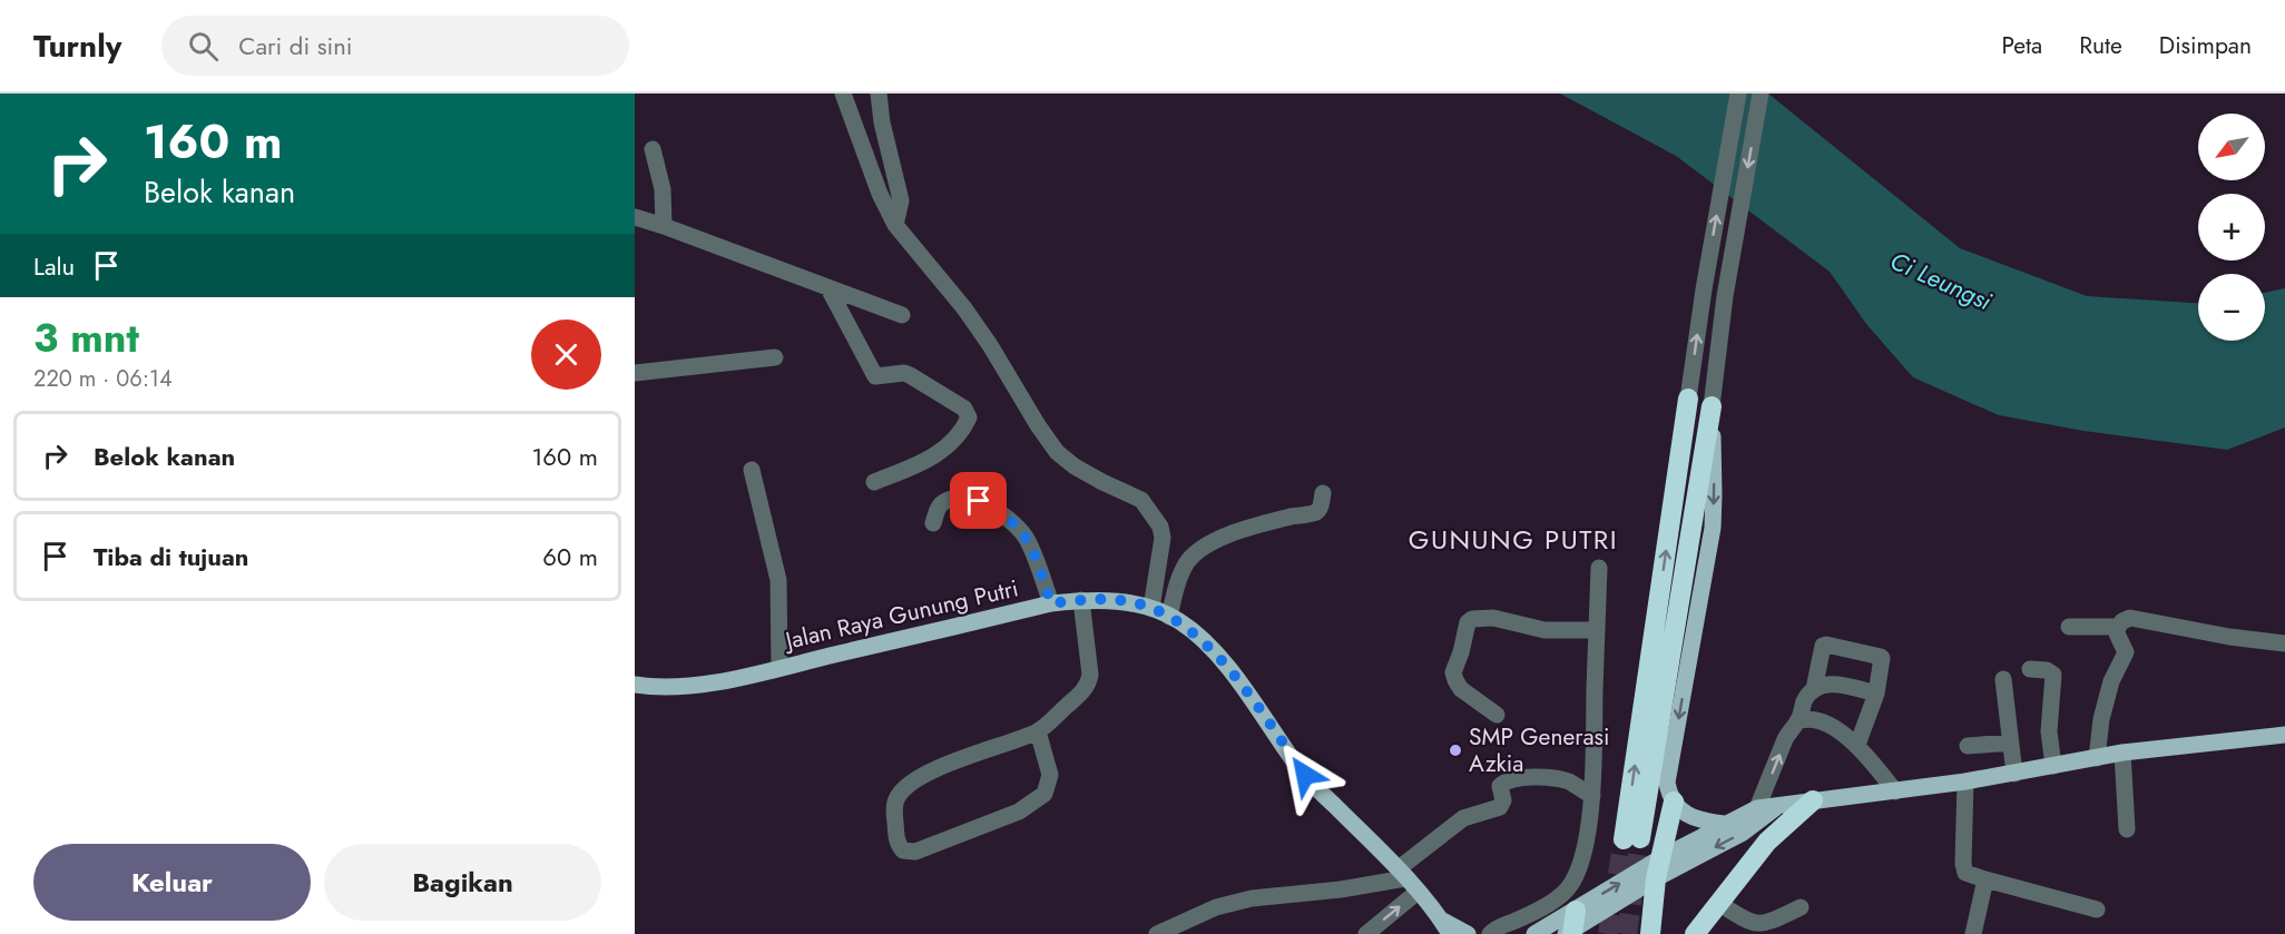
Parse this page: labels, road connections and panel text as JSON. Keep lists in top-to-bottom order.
{
  "streets": {
    "main road": ["Jalan Raya Gunung Putri"]
  },
  "districts": ["GUNUNG PUTRI"],
  "water": ["Ci Leungsi"],
  "places": ["SMP Generasi Azkia"],
  "north": "bottom left",
  "page": {
    "header": "Turnly",
    "search": "Cari di sini",
    "nav": ["Peta", "Rute", "Disimpan"],
    "turn": ["160 m", "Belok kanan"],
    "map_buttons": ["+", "−"],
    "then": "Lalu",
    "heading": ["3 mnt", "220 m · 06:14"],
    "list": [
      {
        "name": "Belok kanan",
        "value": "160 m"
      },
      {
        "name": "Tiba di tujuan",
        "value": "60 m"
      }
    ],
    "buttons": ["Keluar", "Bagikan"]
  }
}
